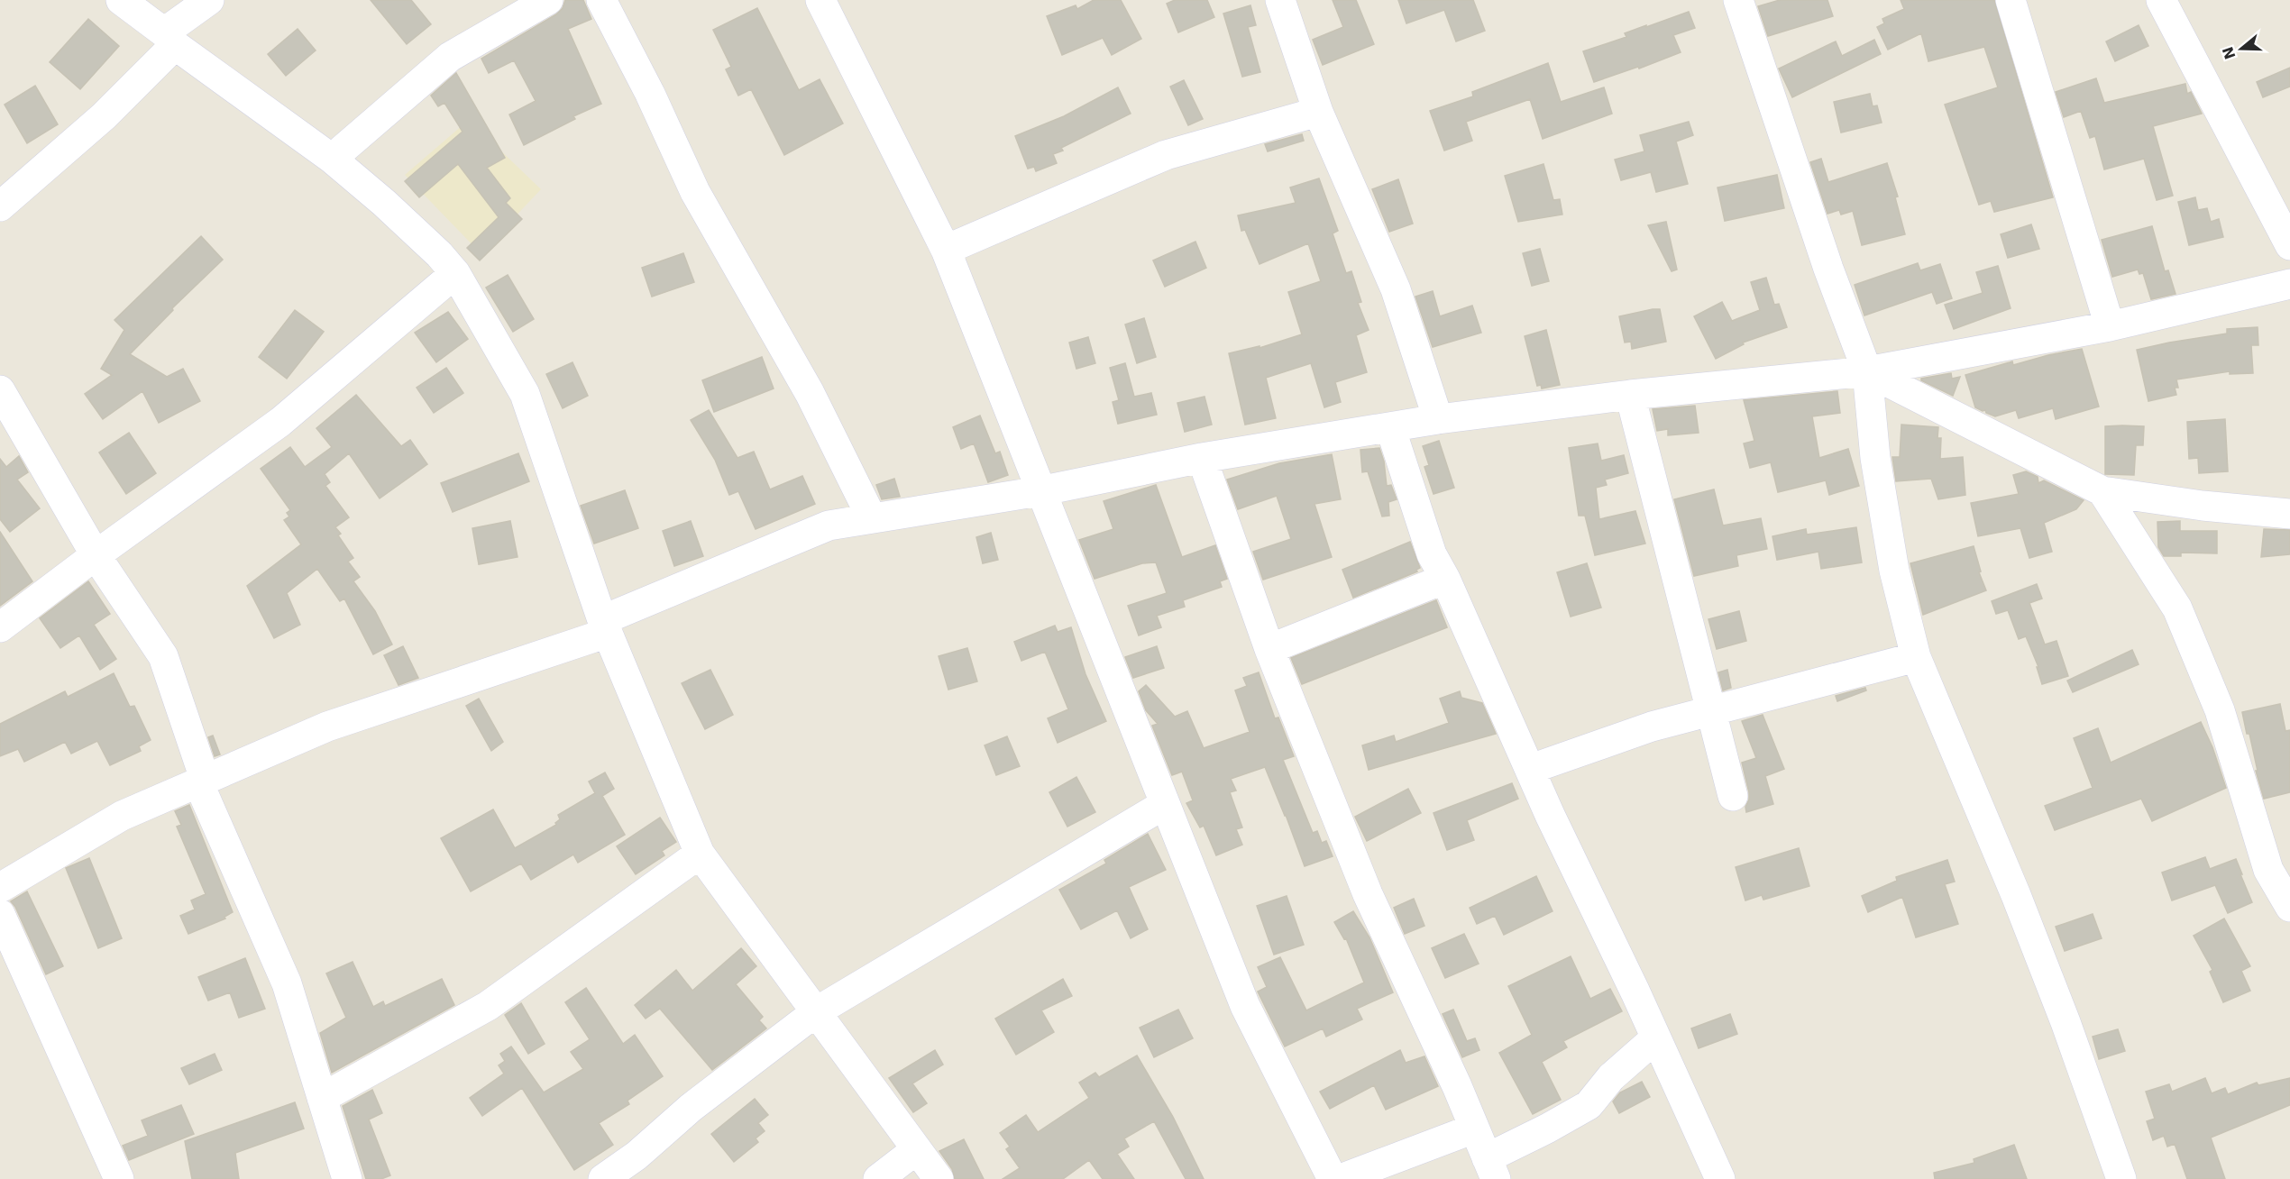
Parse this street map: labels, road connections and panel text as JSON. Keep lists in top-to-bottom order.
{
  "north": "left"
}
